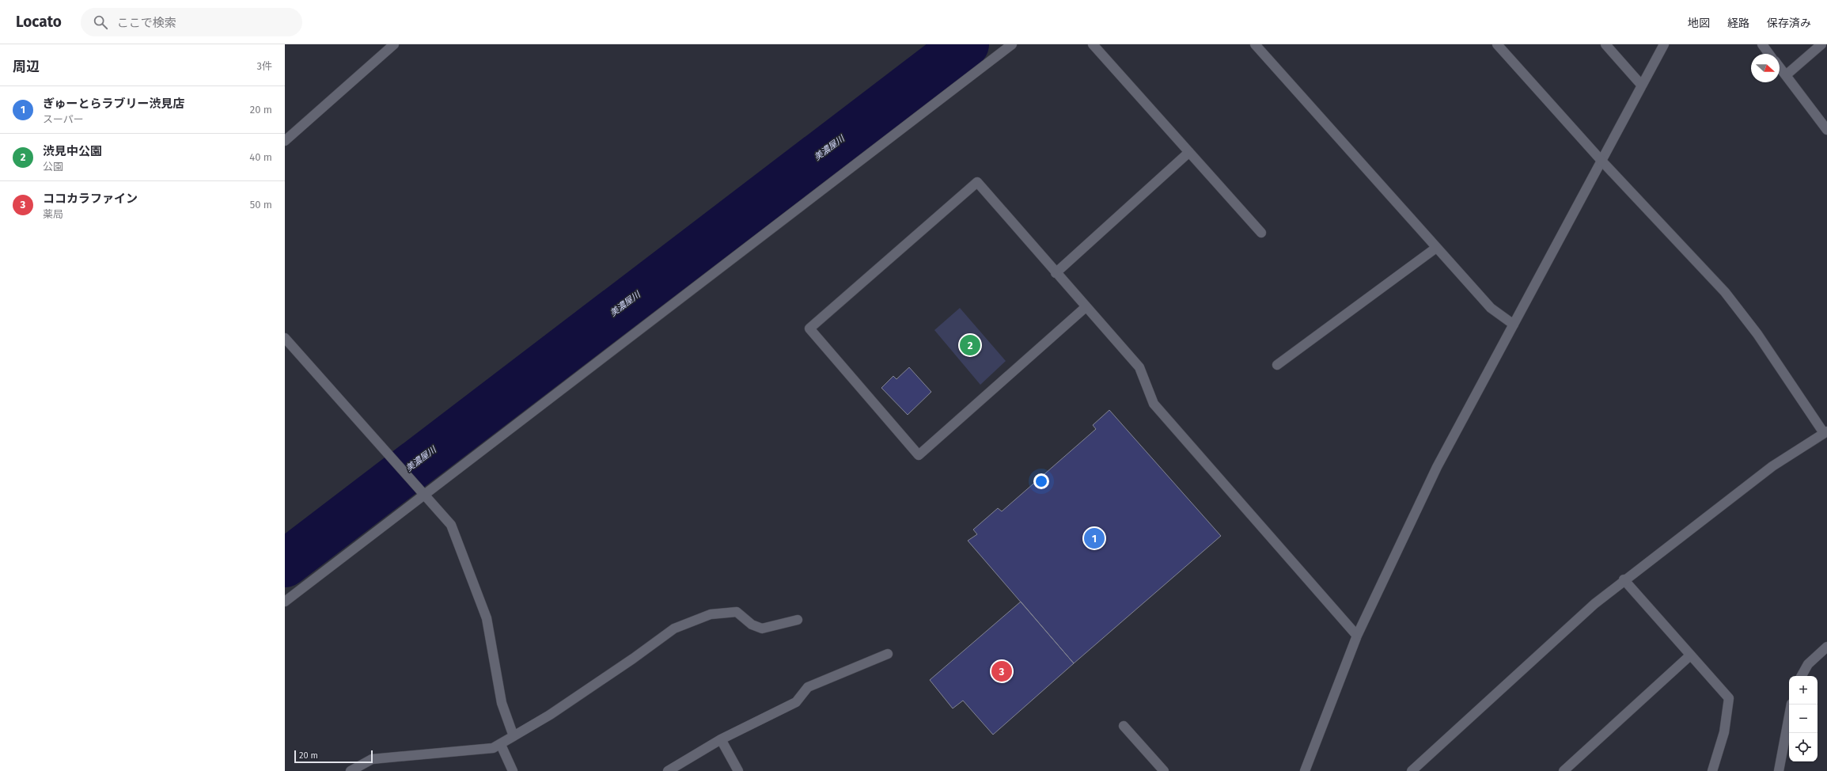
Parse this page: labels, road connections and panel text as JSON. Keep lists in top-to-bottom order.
{
  "water": ["美濃屋川"],
  "scale_bar": "20 m",
  "north": "right",
  "page": {
    "header": "Locato",
    "search": "ここで検索",
    "nav": ["地図", "経路", "保存済み"],
    "heading": ["周辺", "3件"],
    "list": [
      {
        "mark": "1",
        "name": "ぎゅーとらラブリー渋見店",
        "note": "スーパー",
        "value": "20 m"
      },
      {
        "mark": "2",
        "name": "渋見中公園",
        "note": "公園",
        "value": "40 m"
      },
      {
        "mark": "3",
        "name": "ココカラファイン",
        "note": "薬局",
        "value": "50 m"
      }
    ],
    "pins": ["2", "1", "3"],
    "map_buttons": ["+", "−"],
    "scale": "20 m"
  }
}
